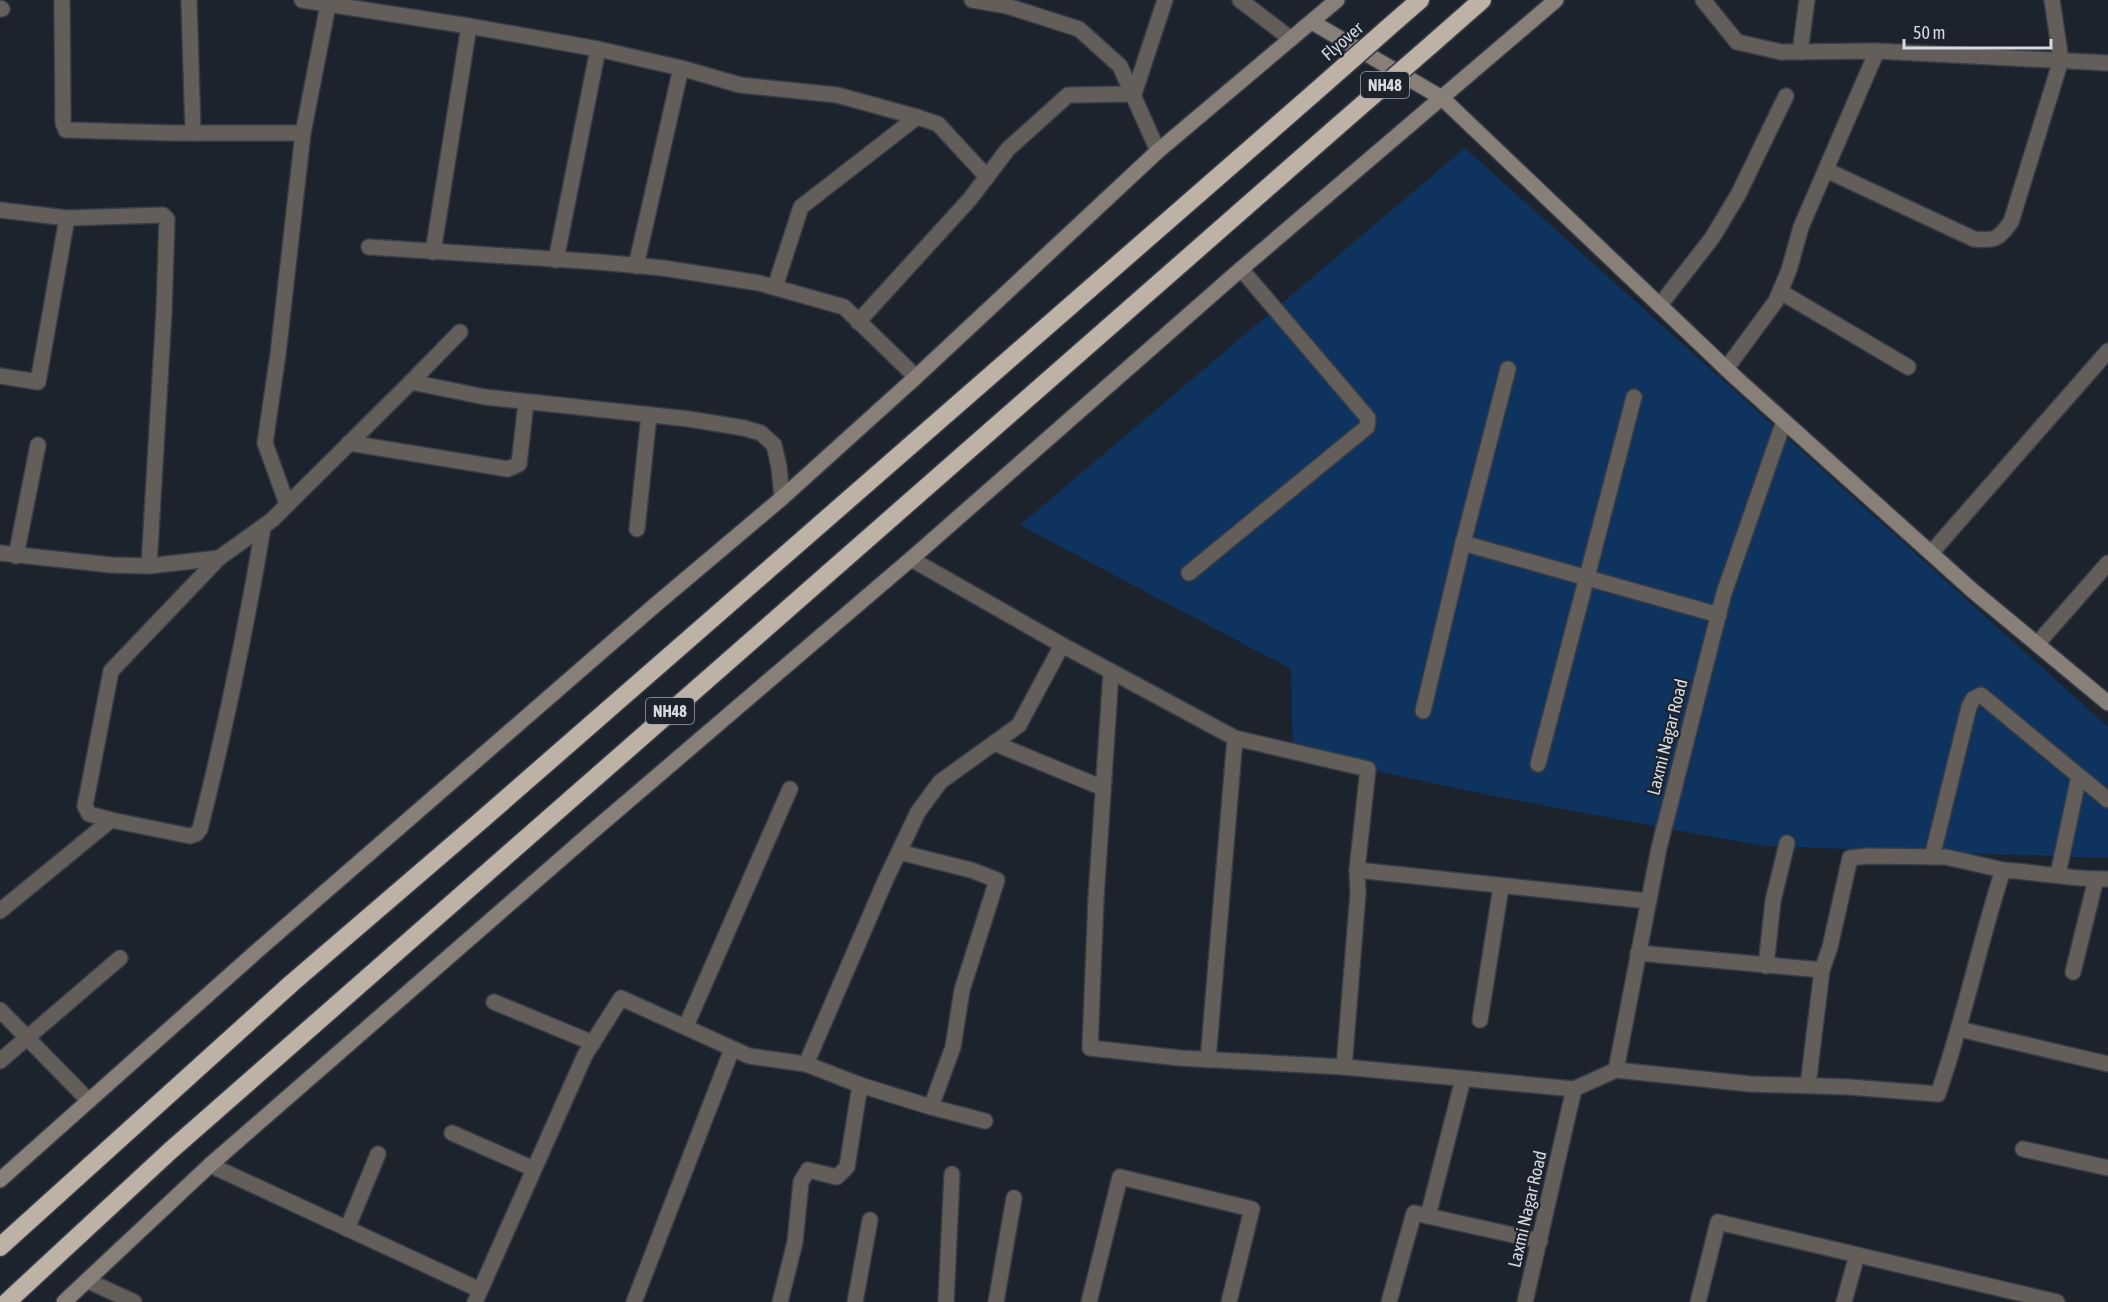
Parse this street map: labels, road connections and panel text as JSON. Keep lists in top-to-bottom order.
{
  "streets": {
    "highway": ["Flyover", "NH48"],
    "street": ["Laxmi Nagar Road"]
  },
  "scale_bar": "50 m"
}
